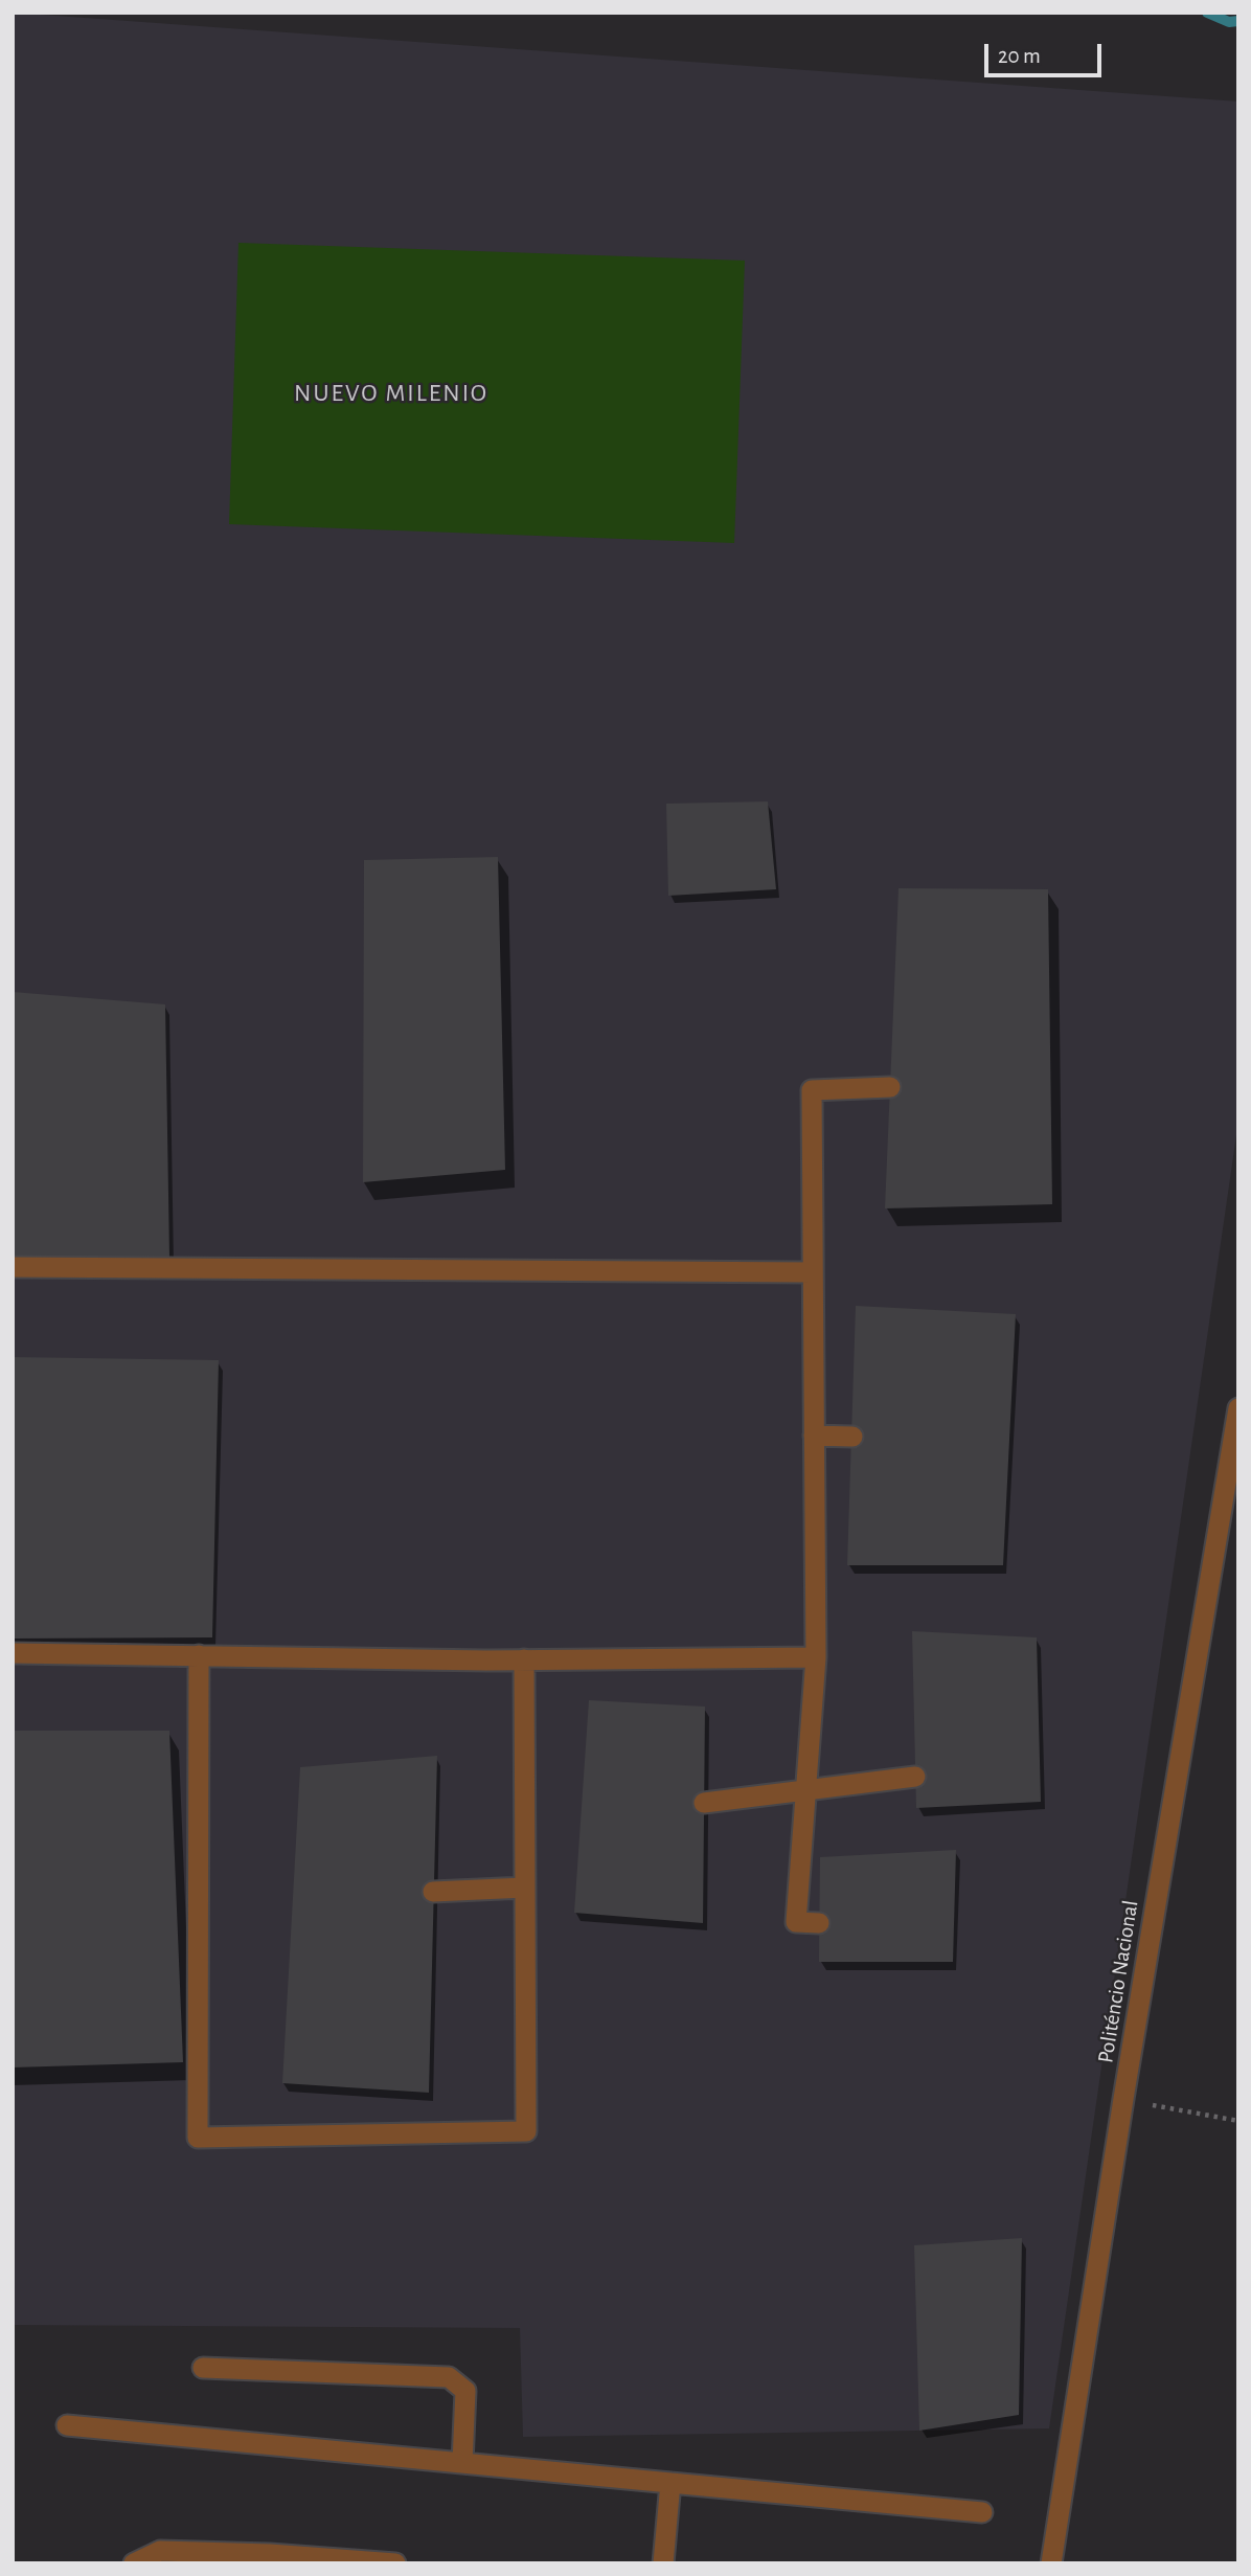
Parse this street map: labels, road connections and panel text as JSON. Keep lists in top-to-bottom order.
{
  "streets": {
    "street": ["Politéncio Nacional"]
  },
  "districts": ["NUEVO MILENIO"],
  "scale_bar": "20 m"
}
